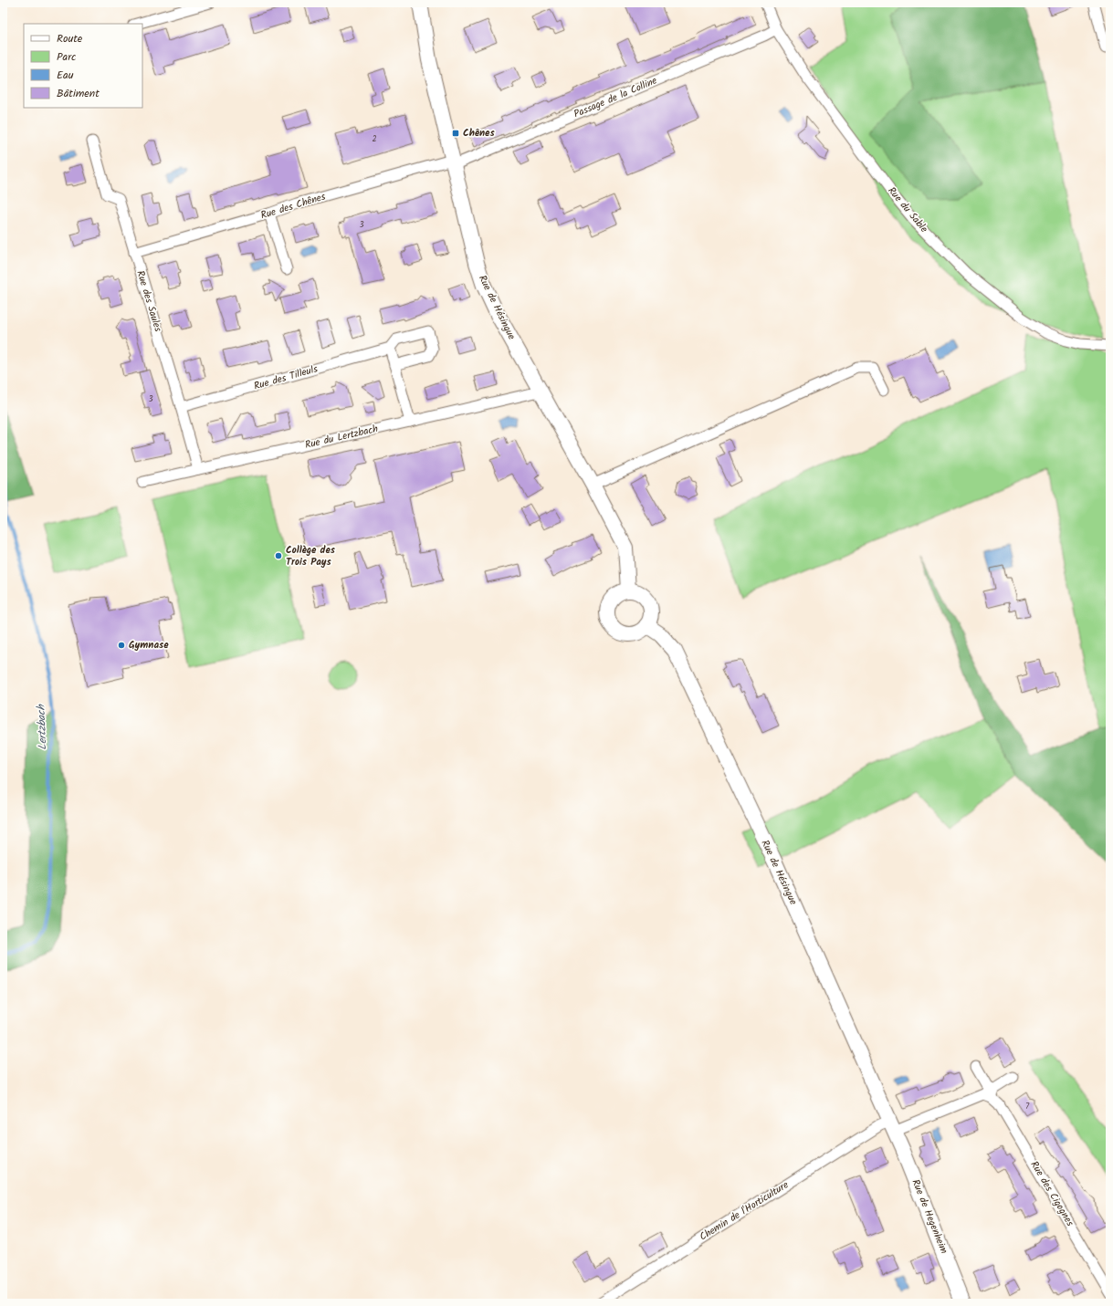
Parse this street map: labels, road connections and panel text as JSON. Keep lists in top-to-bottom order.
{
  "streets": {
    "main road": ["Rue de Hésingue", "Rue de Hegenheim"],
    "street": [
      "Passage de la Colline",
      "Rue des Chênes",
      "Rue du Sable",
      "Rue des Saules",
      "Rue des Tilleuls",
      "Rue du Lertzbach",
      "Rue des Cigognes",
      "Chemin de l'Horticulture"
    ]
  },
  "crossings": [
    ["Passage de la Colline", "Rue des Chênes"],
    ["Passage de la Colline", "Rue du Sable"],
    ["Passage de la Colline", "Rue de Hésingue"],
    ["Rue des Chênes", "Rue des Saules"],
    ["Rue des Chênes", "Rue de Hésingue"],
    ["Rue des Saules", "Rue des Tilleuls"],
    ["Rue des Saules", "Rue du Lertzbach"],
    ["Rue de Hésingue", "Rue du Lertzbach"],
    ["Rue de Hésingue", "Chemin de l'Horticulture"],
    ["Rue de Hésingue", "Rue de Hegenheim"],
    ["Chemin de l'Horticulture", "Rue de Hegenheim"]
  ],
  "water": ["Lertzbach"],
  "places": {
    "transit": ["Chênes"],
    "other": ["Collège des Trois Pays", "Gymnase"]
  },
  "house_numbers": [
    "2",
    "3",
    "3",
    "7"
  ],
  "legend": [
    "Route",
    "Parc",
    "Eau",
    "Bâtiment"
  ]
}
